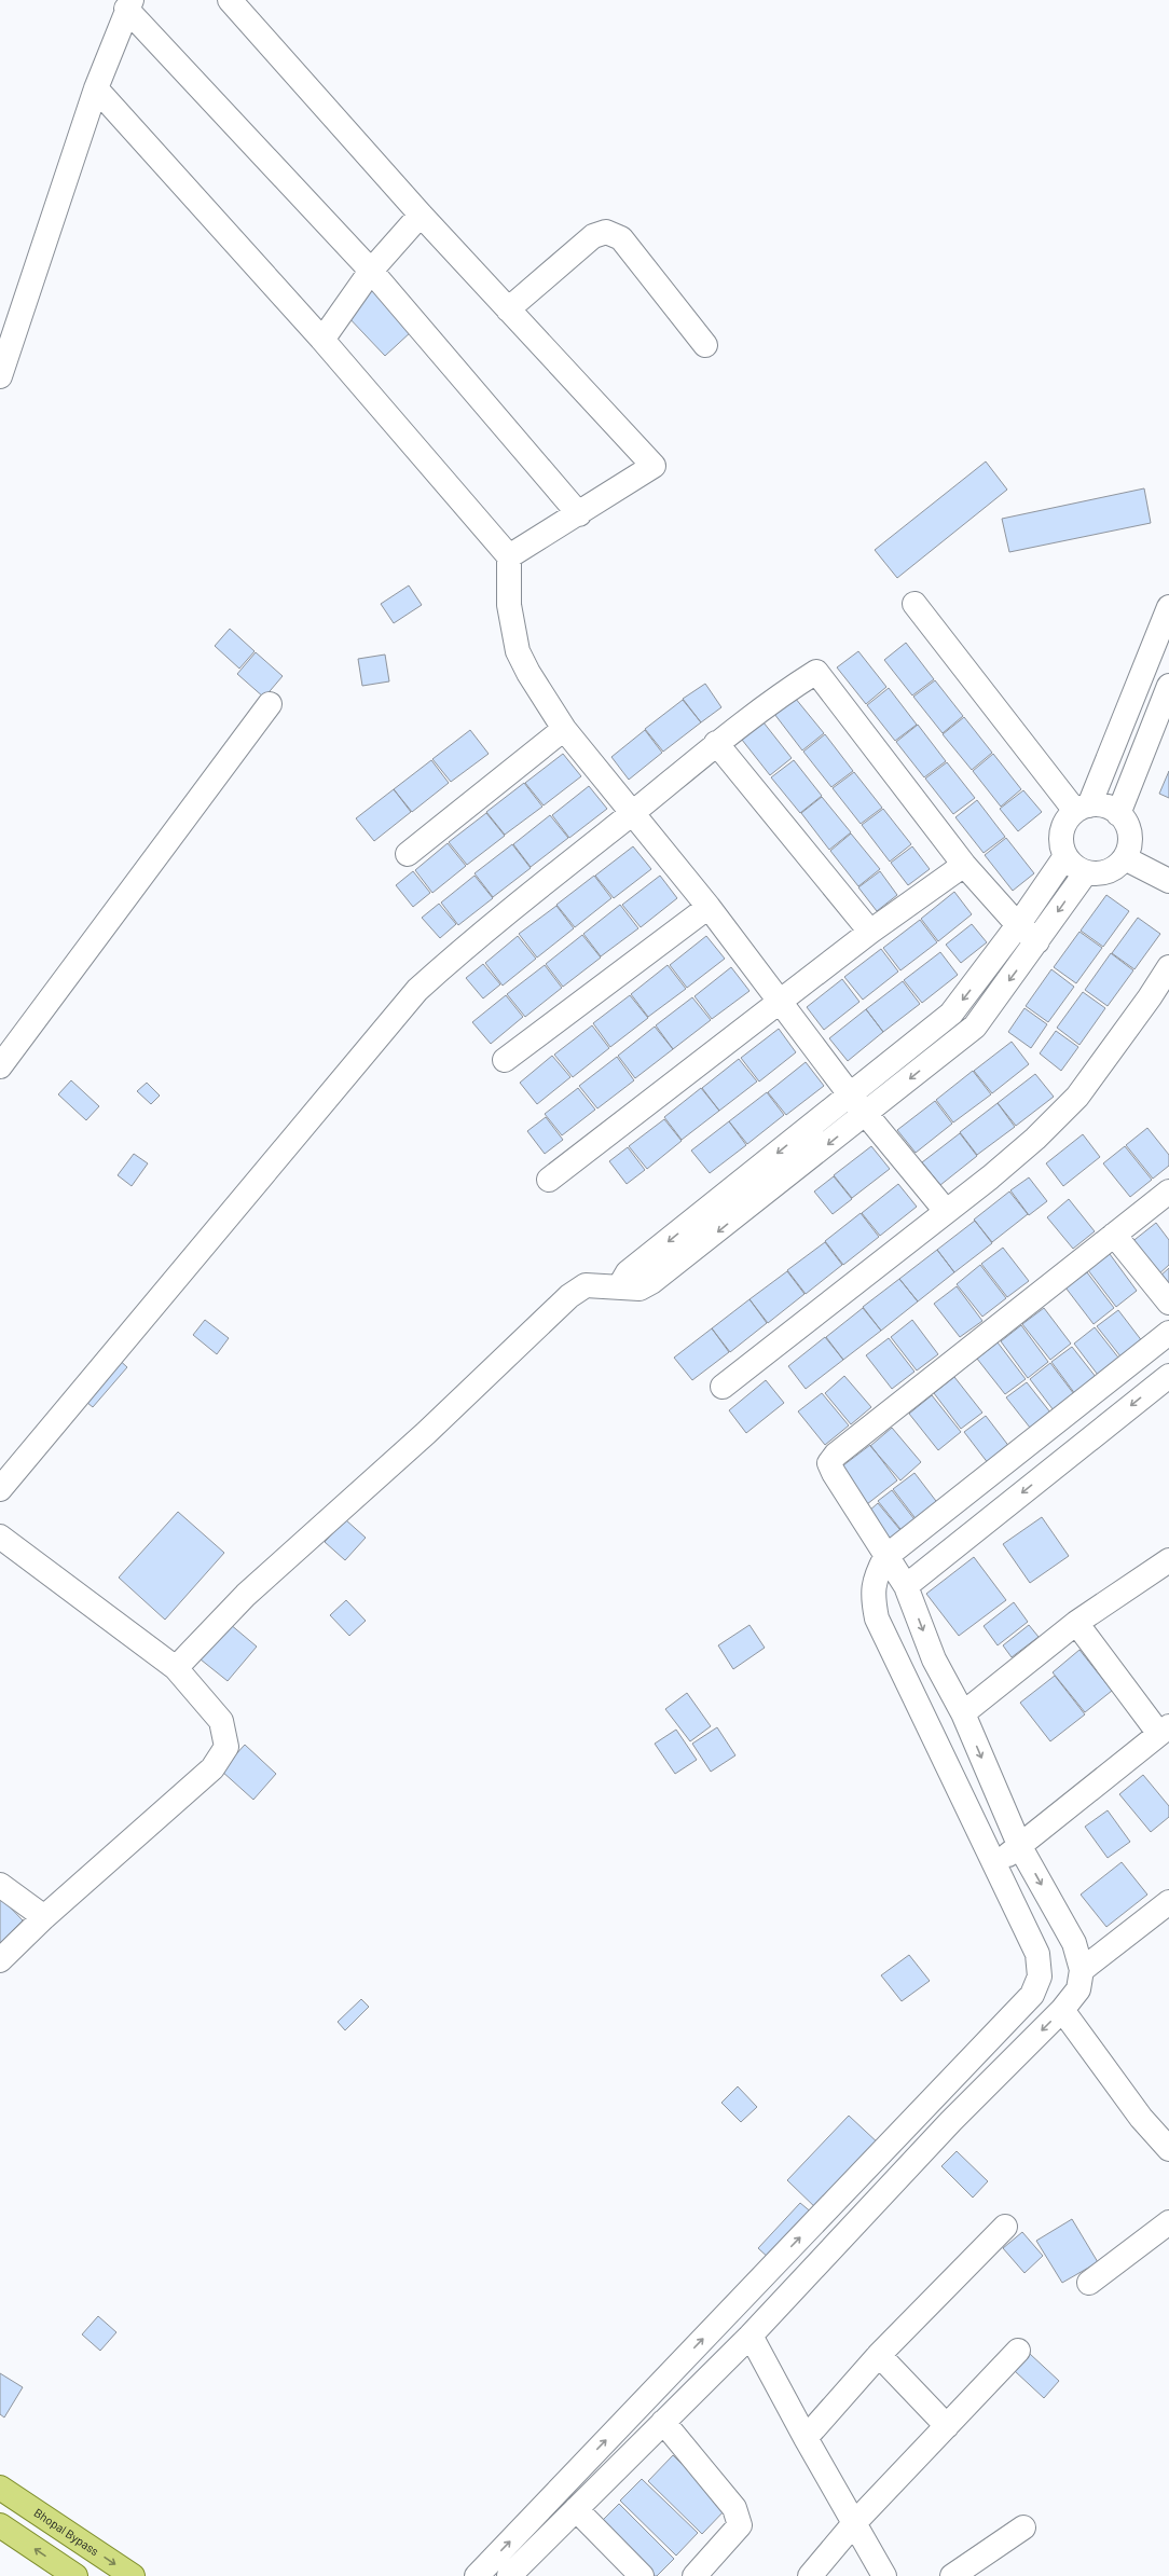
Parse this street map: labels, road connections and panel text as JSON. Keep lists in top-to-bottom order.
{
  "streets": {
    "main road": ["Bhopal Bypass"]
  }
}
